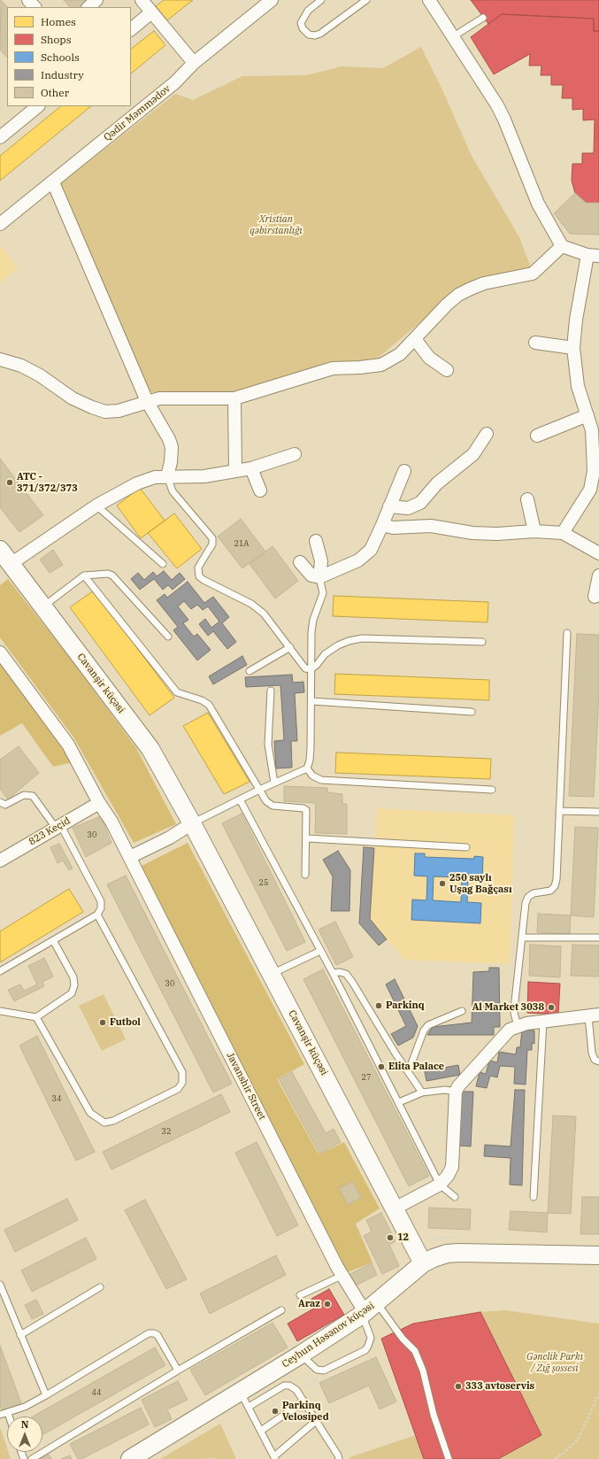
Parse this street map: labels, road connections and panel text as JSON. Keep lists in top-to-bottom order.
{
  "streets": {
    "street": [
      "Qədir Məmmədov",
      "Cavanşir küçəsi",
      "823 Keçid",
      "Javanshir Street",
      "Ceyhun Həsənov küçəsi"
    ]
  },
  "crossings": [
    ["Cavanşir küçəsi", "Ceyhun Həsənov küçəsi"],
    ["Javanshir Street", "Ceyhun Həsənov küçəsi"]
  ],
  "parks": ["Xristian qəbirstanlığı", "Gənclik Parkı / Zığ şossesi"],
  "places": [
    "ATC - 371/372/373",
    "250 saylı Uşag Bağçası",
    "Parkinq",
    "Al Market 3038",
    "Futbol",
    "Elita Palace",
    "12",
    "Araz",
    "333 avtoservis",
    "Parkinq Velosiped"
  ],
  "house_numbers": [
    "21A",
    "30",
    "25",
    "30",
    "27",
    "34",
    "32",
    "44"
  ],
  "legend": [
    "Homes",
    "Shops",
    "Schools",
    "Industry",
    "Other"
  ],
  "north": "top"
}
